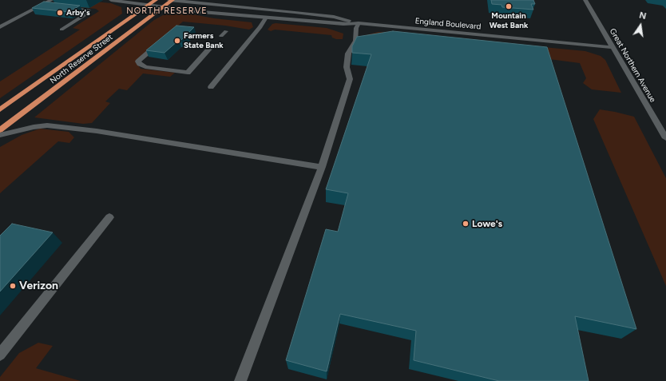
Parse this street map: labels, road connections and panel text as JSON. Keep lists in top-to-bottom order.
{
  "streets": {
    "highway": ["North Reserve Street"],
    "street": ["England Boulevard", "Great Northern Avenue"]
  },
  "crossings": [
    ["England Boulevard", "North Reserve Street"],
    ["England Boulevard", "Great Northern Avenue"]
  ],
  "districts": ["NORTH RESERVE"],
  "places": [
    "Mountain West Bank",
    "Arby's",
    "Farmers State Bank",
    "Lowe's",
    "Verizon"
  ],
  "north": "top"
}
